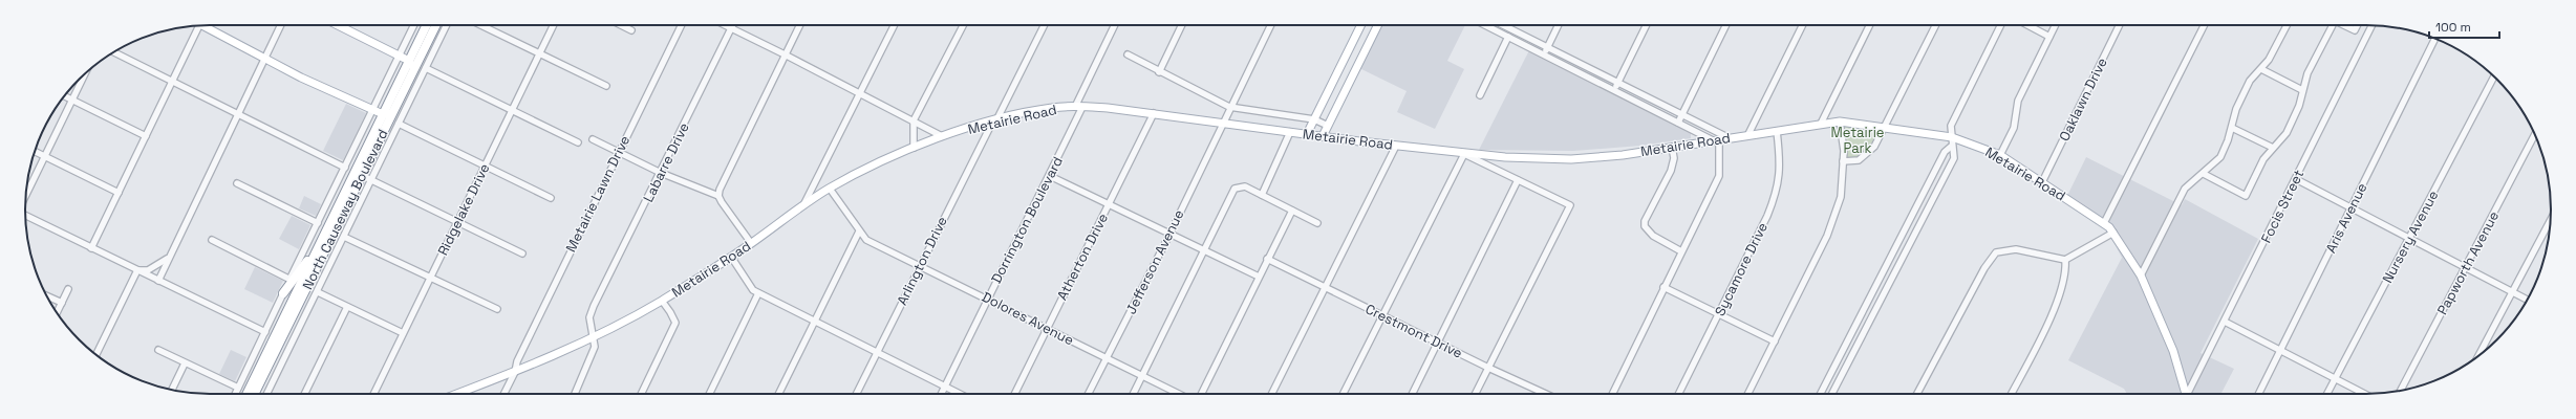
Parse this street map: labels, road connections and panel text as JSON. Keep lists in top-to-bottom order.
{
  "streets": {
    "highway": ["North Causeway Boulevard"],
    "main road": ["Metairie Road"],
    "street": [
      "Oaklawn Drive",
      "Labarre Drive",
      "Metairie Lawn Drive",
      "Focis Street",
      "Ridgelake Drive",
      "Aris Avenue",
      "Dorrington Boulevard",
      "Nursery Avenue",
      "Atherton Drive",
      "Arlington Drive",
      "Jefferson Avenue",
      "Papworth Avenue",
      "Sycamore Drive",
      "Dolores Avenue",
      "Crestmont Drive"
    ]
  },
  "crossings": [
    ["Oaklawn Drive", "Metairie Road"],
    ["Metairie Road", "Labarre Drive"],
    ["Metairie Road", "Metairie Lawn Drive"],
    ["Metairie Road", "Dorrington Boulevard"],
    ["Metairie Road", "Atherton Drive"],
    ["Metairie Road", "Arlington Drive"],
    ["Metairie Road", "Jefferson Avenue"],
    ["Metairie Road", "Sycamore Drive"],
    ["Dorrington Boulevard", "Dolores Avenue"],
    ["Atherton Drive", "Dolores Avenue"],
    ["Arlington Drive", "Dolores Avenue"],
    ["Jefferson Avenue", "Dolores Avenue"]
  ],
  "parks": ["Metairie Park"],
  "scale_bar": "100 m"
}
